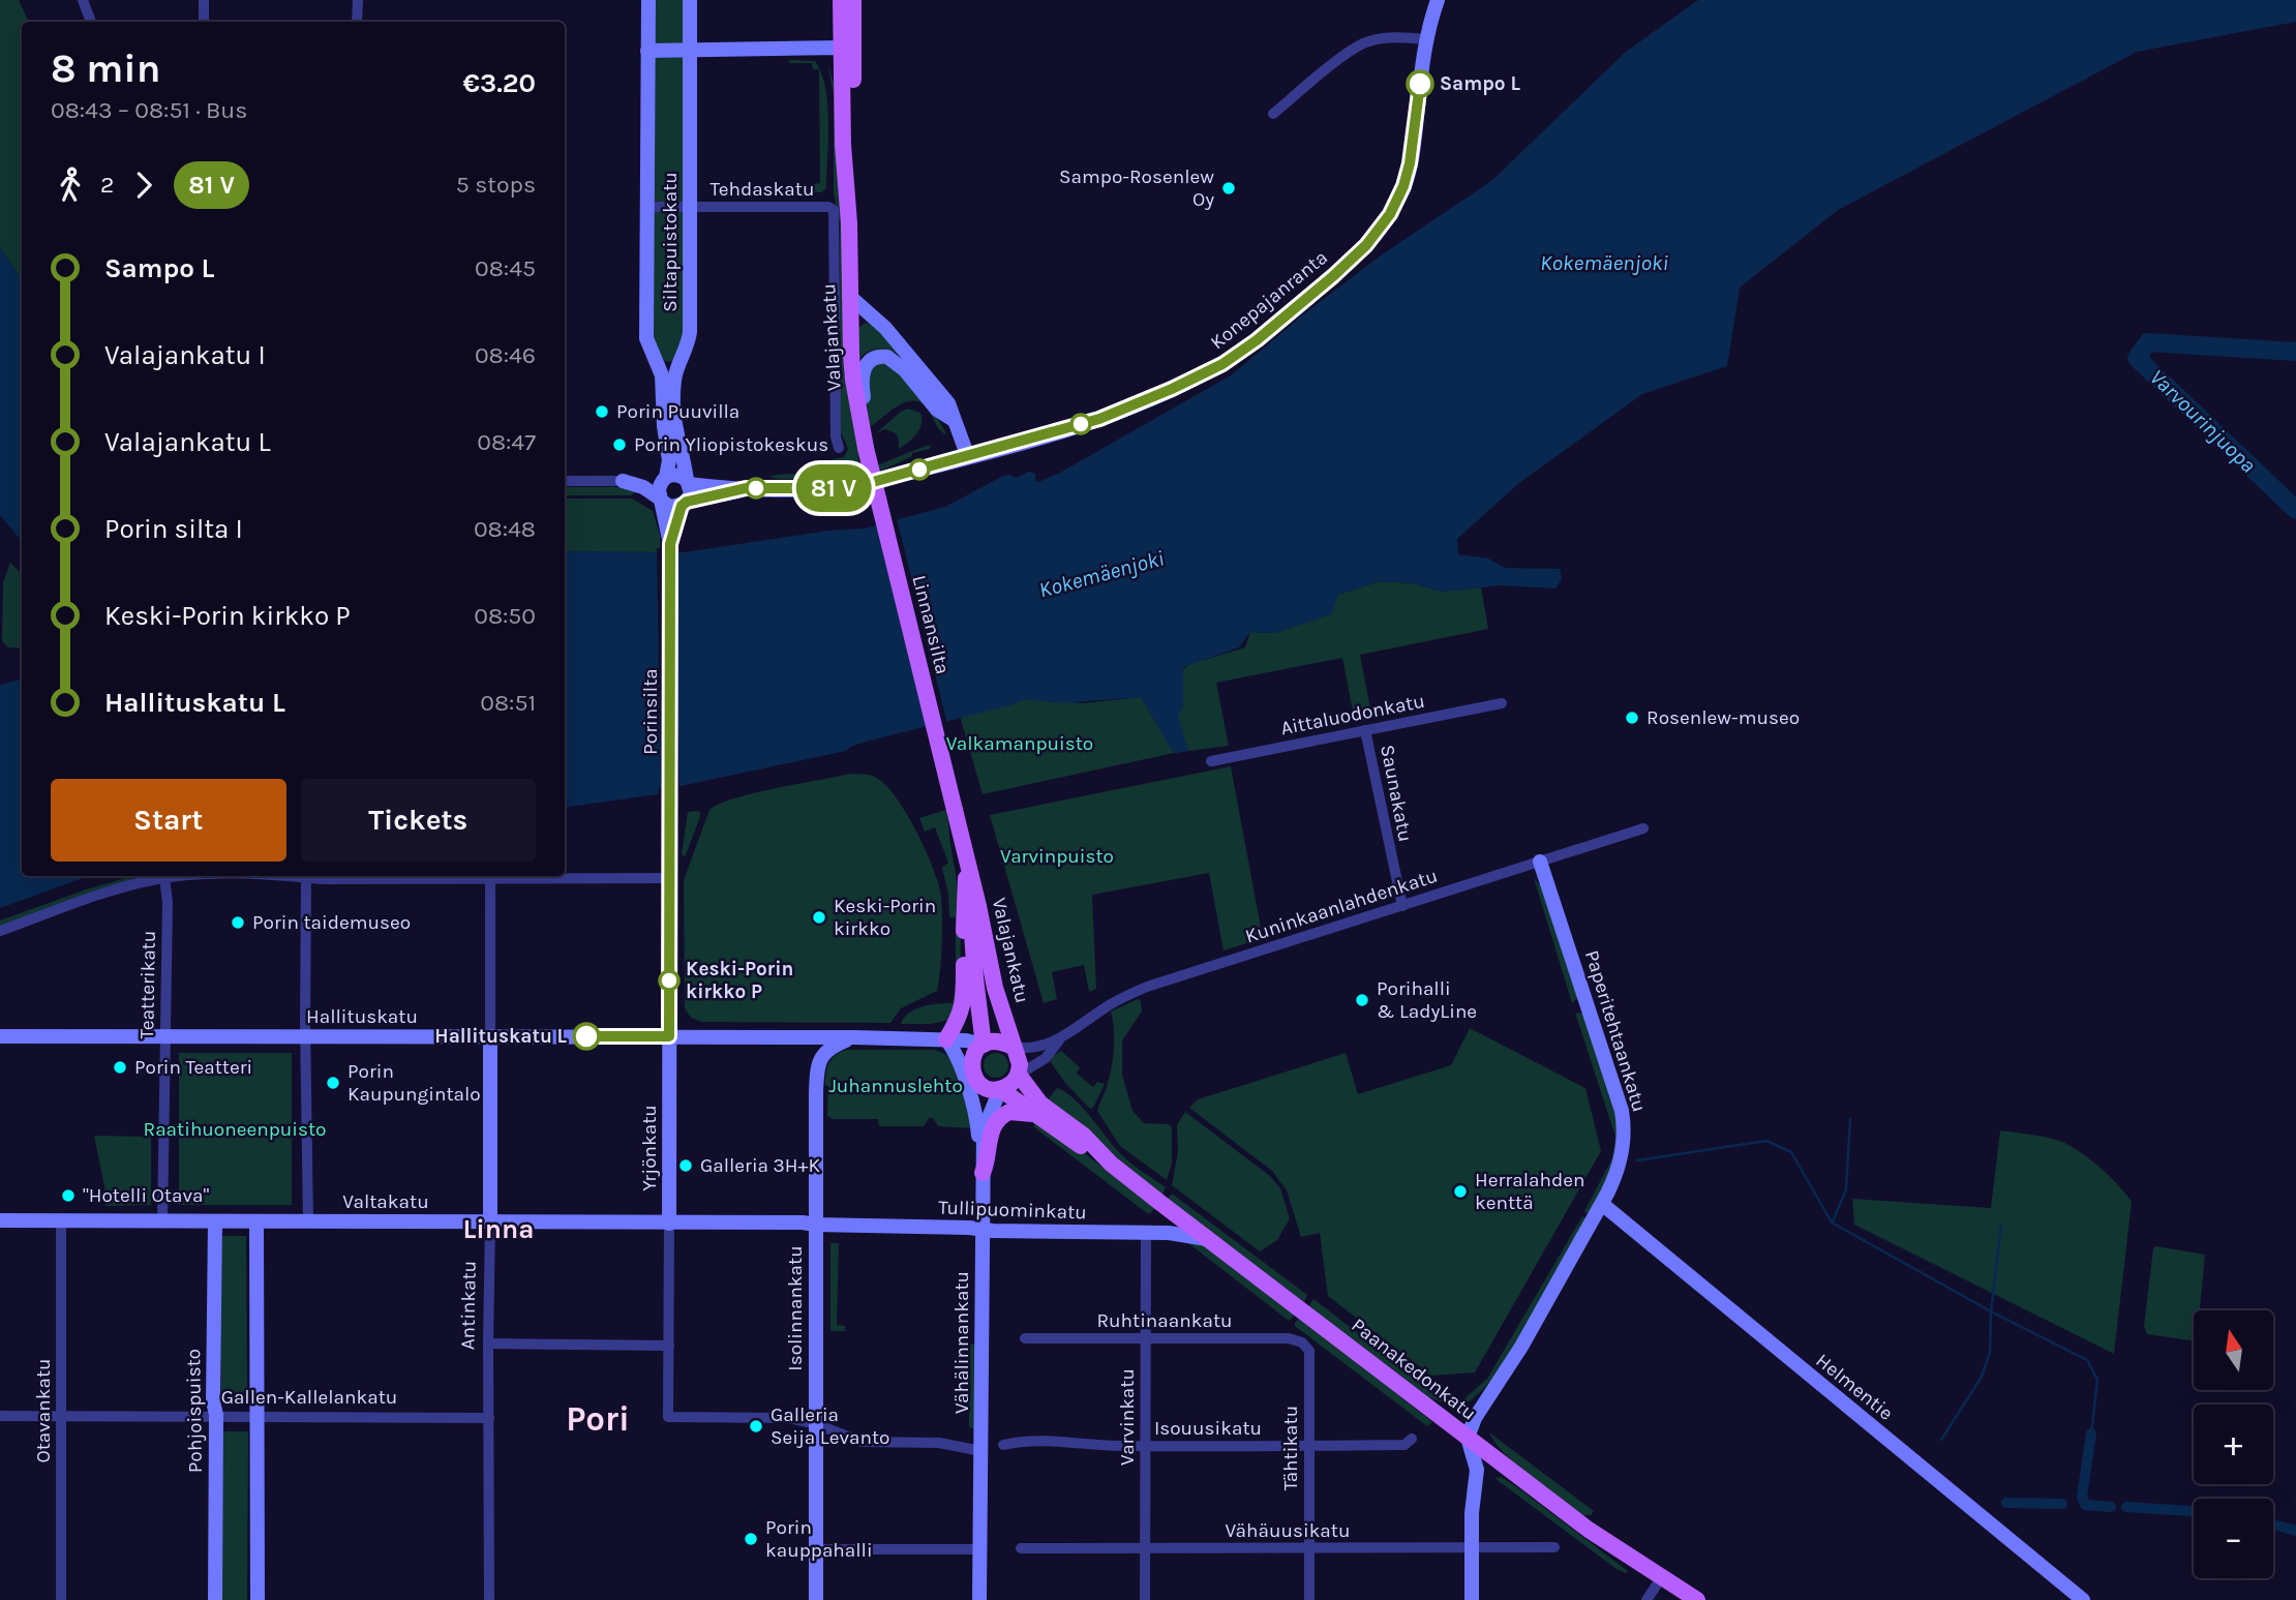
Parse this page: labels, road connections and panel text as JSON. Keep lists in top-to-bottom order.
{
  "streets": {
    "main road": ["Valajankatu", "Linnansilta", "Paanakedonkatu"],
    "street": [
      "Tehdaskatu",
      "Siltapuistokatu",
      "Konepajanranta",
      "Porinsilta",
      "Aittaluodonkatu",
      "Saunakatu",
      "Kuninkaanlahdenkatu",
      "Teatterikatu",
      "Hallituskatu",
      "Paperitehtaankatu",
      "Yrjönkatu",
      "Valtakatu",
      "Tullipuominkatu",
      "Antinkatu",
      "Isolinnankatu",
      "Ruhtinaankatu",
      "Vähälinnankatu",
      "Helmentie",
      "Gallen-Kallelankatu",
      "Otavankatu",
      "Pohjoispuisto",
      "Varvinkatu",
      "Isouusikatu",
      "Tähtikatu",
      "Vähäuusikatu"
    ]
  },
  "crossings": [
    ["Tehdaskatu", "Siltapuistokatu"],
    ["Siltapuistokatu", "Porinsilta"],
    ["Valajankatu", "Linnansilta"],
    ["Valajankatu", "Kuninkaanlahdenkatu"],
    ["Valajankatu", "Hallituskatu"],
    ["Valajankatu", "Vähälinnankatu"],
    ["Valajankatu", "Paanakedonkatu"],
    ["Porinsilta", "Yrjönkatu"],
    ["Aittaluodonkatu", "Saunakatu"],
    ["Saunakatu", "Kuninkaanlahdenkatu"],
    ["Kuninkaanlahdenkatu", "Hallituskatu"],
    ["Kuninkaanlahdenkatu", "Paperitehtaankatu"],
    ["Kuninkaanlahdenkatu", "Vähälinnankatu"],
    ["Kuninkaanlahdenkatu", "Paanakedonkatu"],
    ["Teatterikatu", "Hallituskatu"],
    ["Teatterikatu", "Valtakatu"],
    ["Hallituskatu", "Yrjönkatu"],
    ["Hallituskatu", "Antinkatu"],
    ["Hallituskatu", "Isolinnankatu"],
    ["Hallituskatu", "Vähälinnankatu"],
    ["Hallituskatu", "Paanakedonkatu"],
    ["Paperitehtaankatu", "Paanakedonkatu"],
    ["Paperitehtaankatu", "Helmentie"],
    ["Yrjönkatu", "Valtakatu"],
    ["Yrjönkatu", "Isolinnankatu"],
    ["Valtakatu", "Tullipuominkatu"],
    ["Valtakatu", "Antinkatu"],
    ["Valtakatu", "Isolinnankatu"],
    ["Valtakatu", "Otavankatu"],
    ["Valtakatu", "Pohjoispuisto"],
    ["Tullipuominkatu", "Isolinnankatu"],
    ["Tullipuominkatu", "Vähälinnankatu"],
    ["Tullipuominkatu", "Paanakedonkatu"],
    ["Tullipuominkatu", "Varvinkatu"],
    ["Antinkatu", "Gallen-Kallelankatu"],
    ["Ruhtinaankatu", "Varvinkatu"],
    ["Ruhtinaankatu", "Tähtikatu"],
    ["Vähälinnankatu", "Paanakedonkatu"],
    ["Gallen-Kallelankatu", "Otavankatu"],
    ["Gallen-Kallelankatu", "Pohjoispuisto"],
    ["Varvinkatu", "Isouusikatu"],
    ["Varvinkatu", "Vähäuusikatu"],
    ["Isouusikatu", "Tähtikatu"],
    ["Tähtikatu", "Vähäuusikatu"]
  ],
  "districts": ["Linna", "Pori"],
  "water": ["Kokemäenjoki", "Varvourinjuopa"],
  "parks": [
    "Valkamanpuisto",
    "Varvinpuisto",
    "Juhannuslehto",
    "Raatihuoneenpuisto"
  ],
  "places": [
    "Sampo L",
    "Sampo-Rosenlew Oy",
    "Porin Puuvilla",
    "Porin Yliopistokeskus",
    "Rosenlew-museo",
    "Keski-Porin kirkko",
    "Porin taidemuseo",
    "Keski-Porin kirkko P",
    "Porihalli & LadyLine",
    "Hallituskatu L",
    "Porin Teatteri",
    "Porin Kaupungintalo",
    "Galleria 3H+K",
    "Herralahden kenttä",
    "\"Hotelli Otava\"",
    "Galleria Seija Levanto",
    "Porin kauppahalli"
  ],
  "north": "top",
  "page": {
    "on_map": "81 V",
    "heading": ["8 min", "08:43 – 08:51 · Bus", "€3.20"],
    "legs": ["2", "81 V", "5 stops"],
    "list": [
      {
        "name": "Sampo L",
        "value": "08:45"
      },
      {
        "name": "Valajankatu I",
        "value": "08:46"
      },
      {
        "name": "Valajankatu L",
        "value": "08:47"
      },
      {
        "name": "Porin silta I",
        "value": "08:48"
      },
      {
        "name": "Keski-Porin kirkko P",
        "value": "08:50"
      },
      {
        "name": "Hallituskatu L",
        "value": "08:51"
      }
    ],
    "buttons": ["Start", "Tickets"],
    "map_buttons": ["+", "−"]
  }
}
